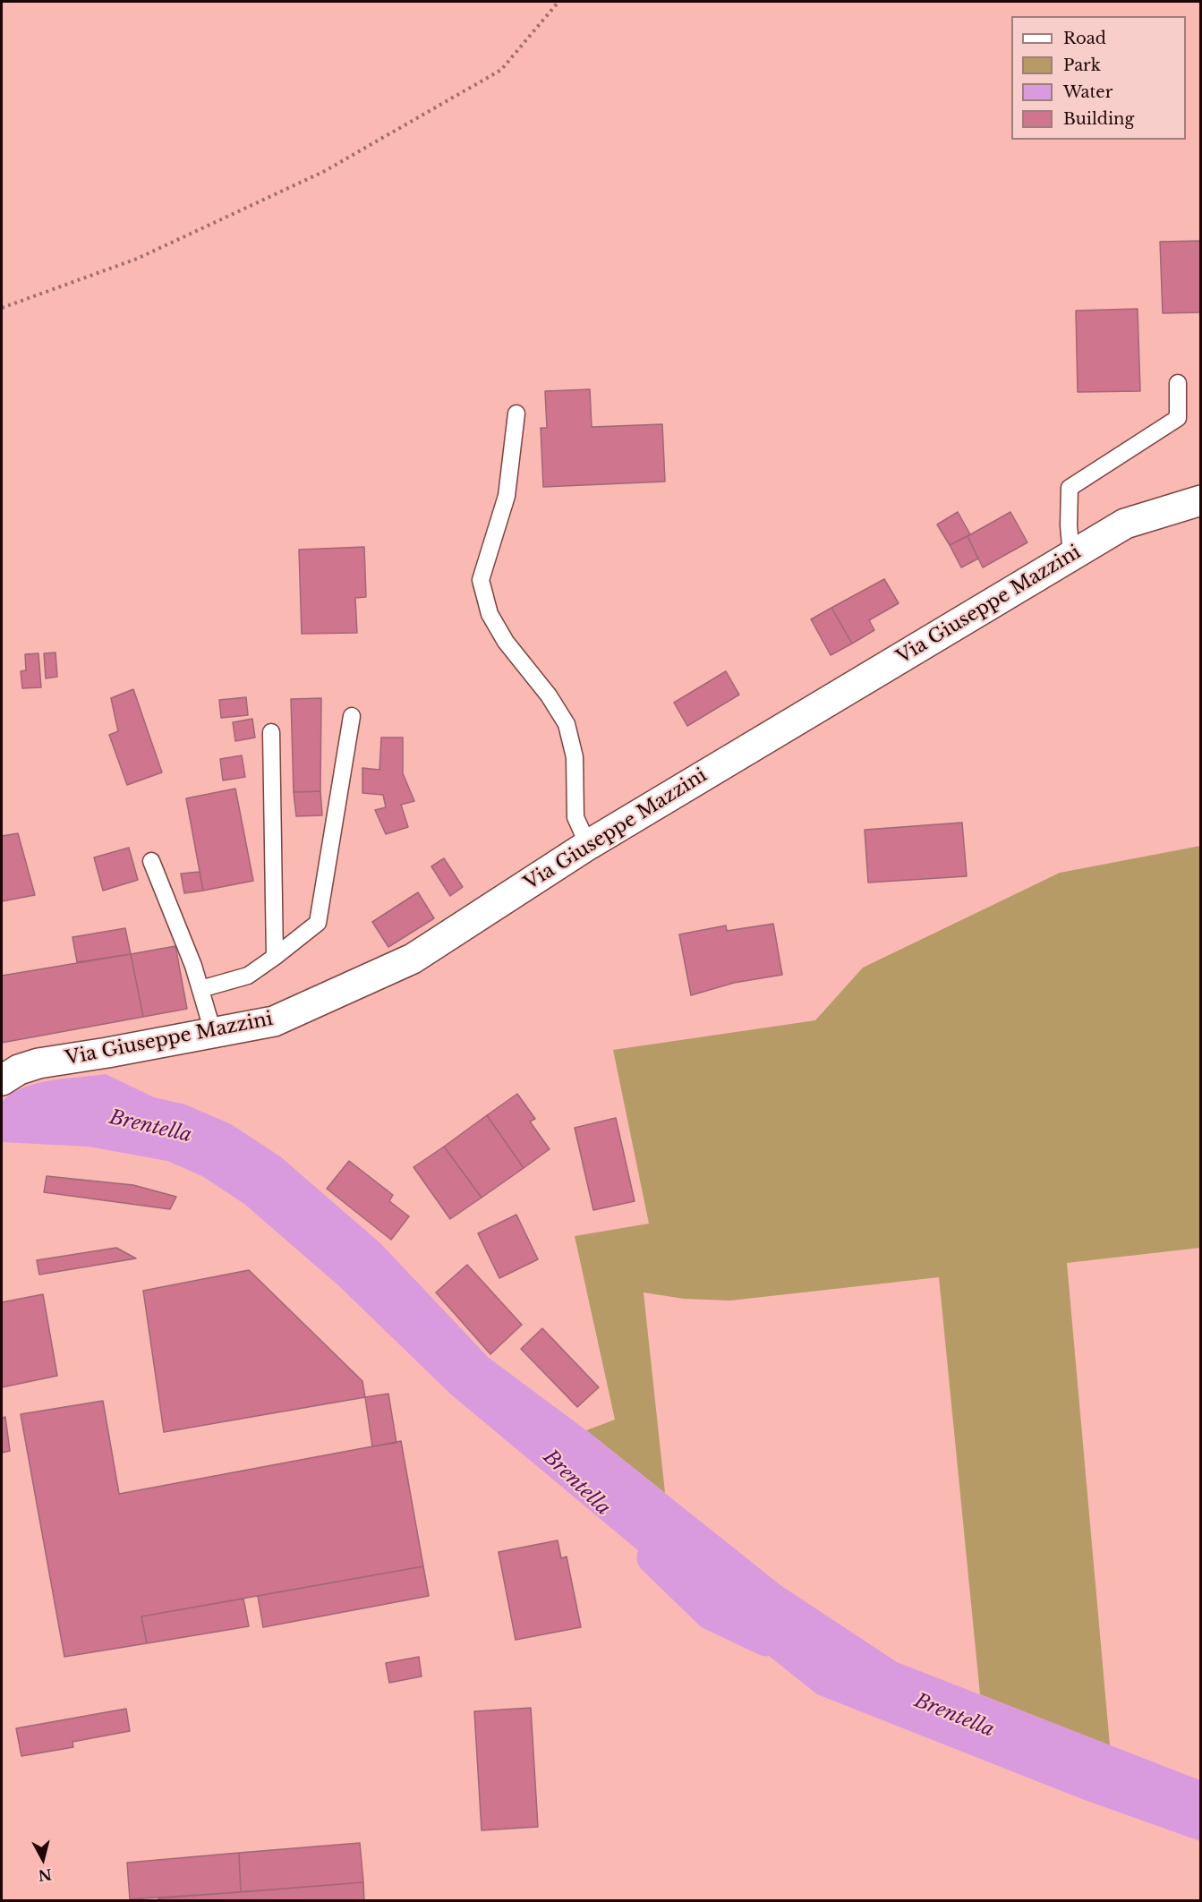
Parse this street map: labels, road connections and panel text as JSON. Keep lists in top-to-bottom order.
{
  "streets": {
    "street": ["Via Giuseppe Mazzini"]
  },
  "water": ["Brentella"],
  "legend": [
    "Road",
    "Park",
    "Water",
    "Building"
  ],
  "north": "bottom"
}
